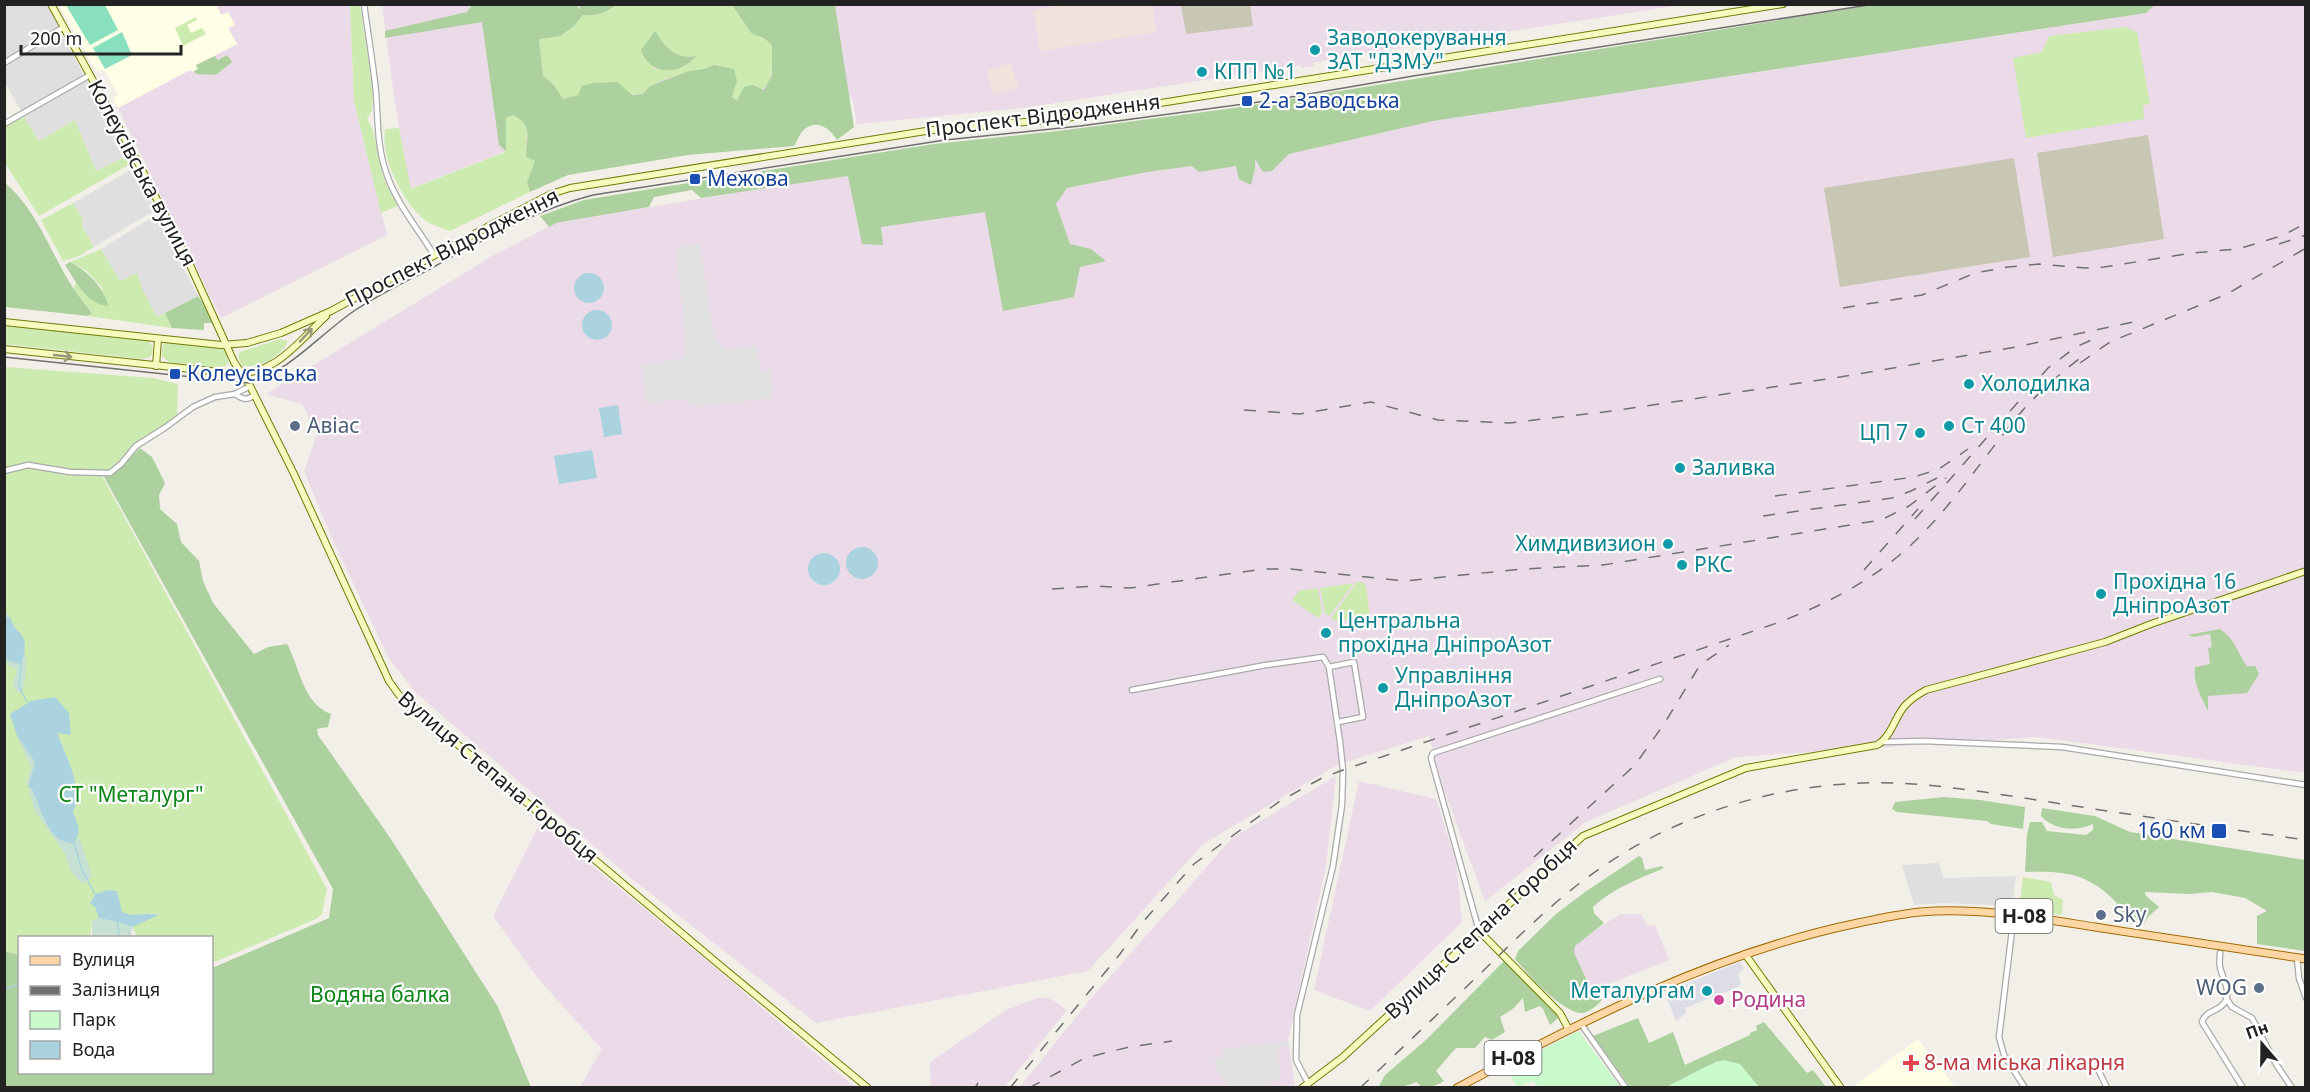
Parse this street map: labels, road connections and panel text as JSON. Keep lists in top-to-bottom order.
{
  "streets": {
    "main road": ["Н-08"],
    "street": ["Проспект Відродження", "Колеусівська вулиця", "Вулиця Степана Горобця"]
  },
  "crossings": [
    ["Проспект Відродження", "Колеусівська вулиця"],
    ["Проспект Відродження", "Вулиця Степана Горобця"],
    ["Колеусівська вулиця", "Вулиця Степана Горобця"]
  ],
  "parks": ["СТ \"Металург\"", "Водяна балка"],
  "places": {
    "other": [
      "Заводокерування ЗАТ \"ДЗМУ\"",
      "КПП №1",
      "Холодилка",
      "Авіас",
      "Ст 400",
      "ЦП 7",
      "Заливка",
      "Химдивизион",
      "РКС",
      "Прохідна 16 ДніпроАзот",
      "Центральна прохідна ДніпроАзот",
      "Управління ДніпроАзот",
      "Sky",
      "WOG",
      "Металургам",
      "Родина"
    ],
    "transit": [
      "2-а Заводська",
      "Межова",
      "Колеусівська",
      "160 км"
    ],
    "health": ["8-ма міська лікарня"]
  },
  "legend": [
    "Вулиця",
    "Залізниця",
    "Парк",
    "Вода"
  ],
  "scale_bar": "200 m",
  "north": "top"
}
